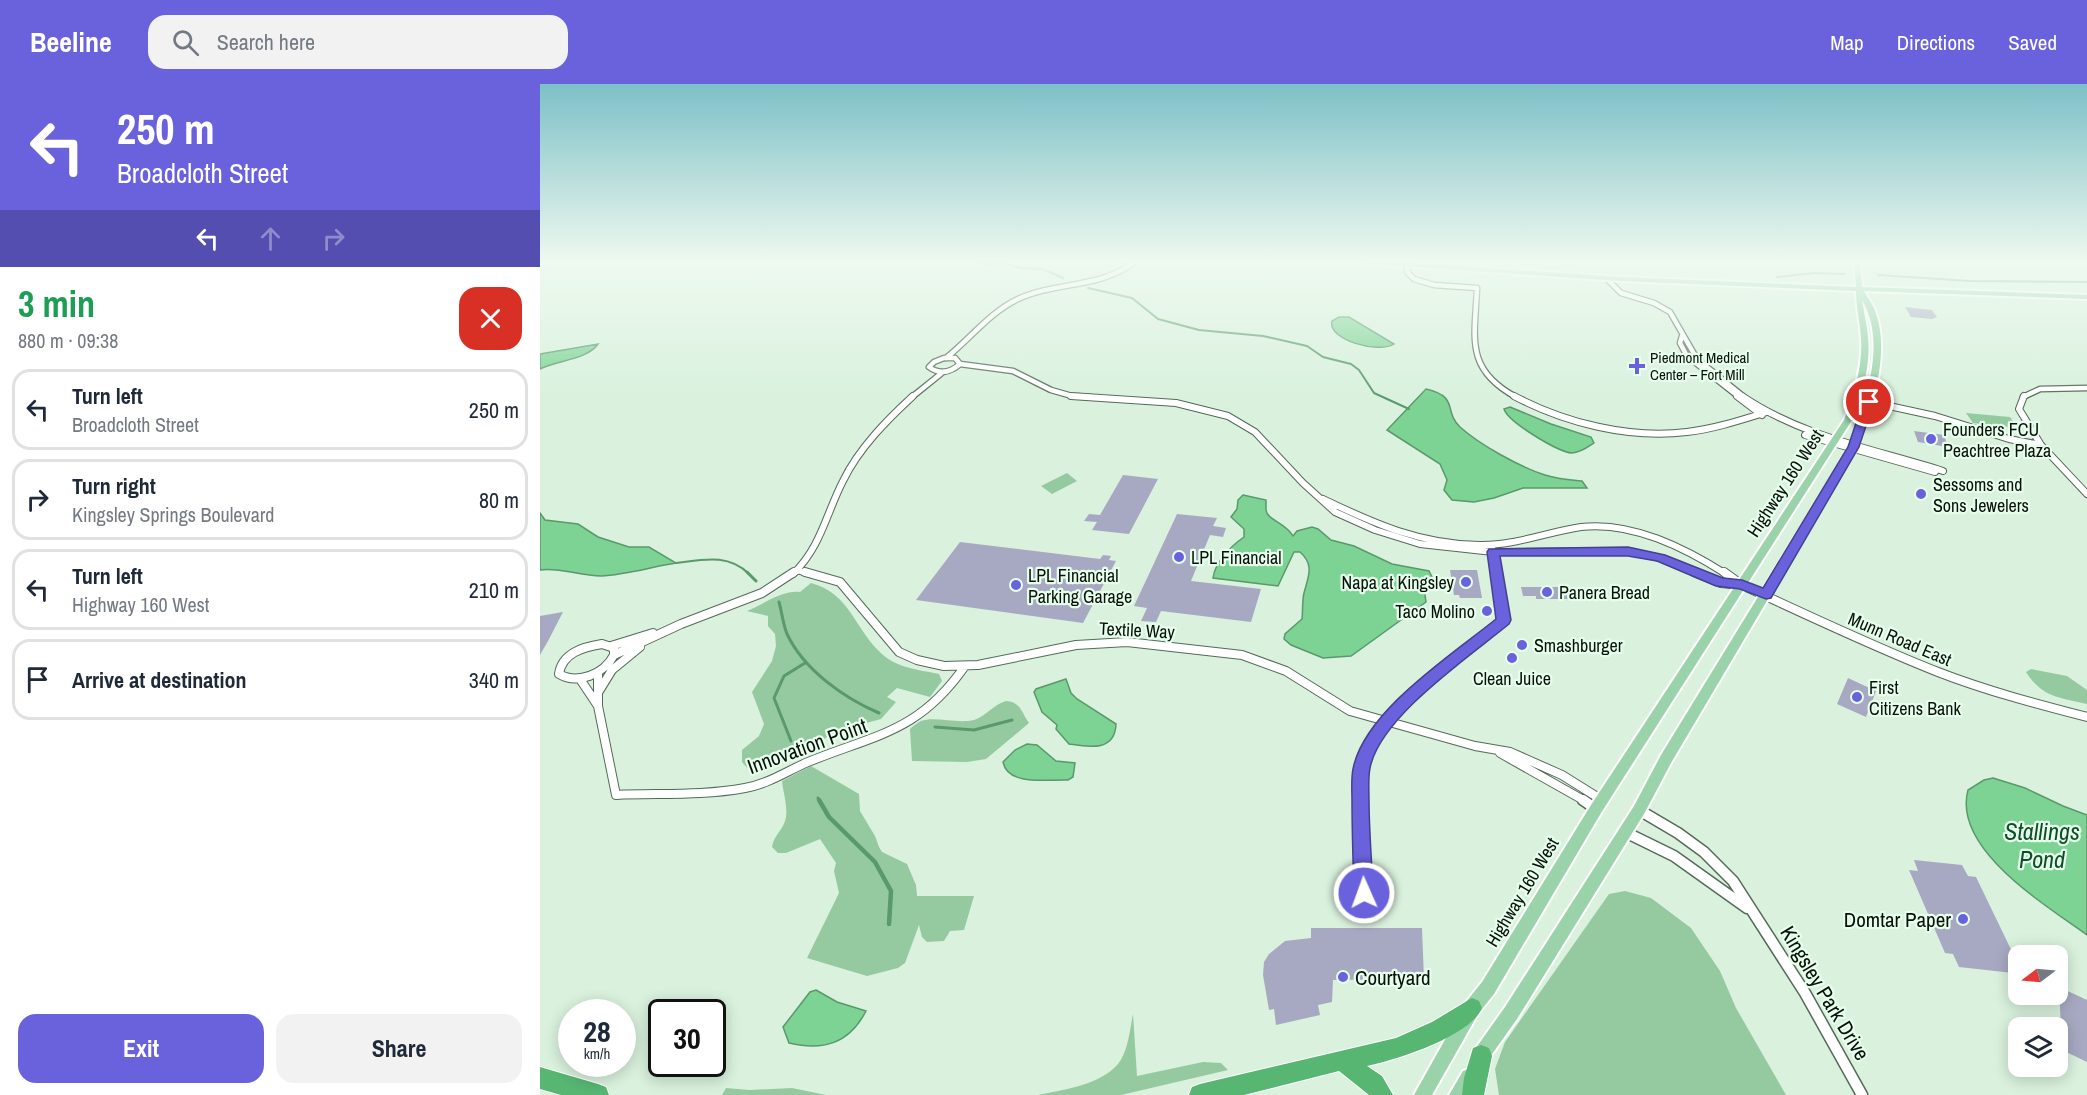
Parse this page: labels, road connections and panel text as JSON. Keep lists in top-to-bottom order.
{
  "streets": {
    "main road": ["Highway 160 West"],
    "street": [
      "Textile Way",
      "Munn Road East",
      "Innovation Point",
      "Kingsley Park Drive"
    ]
  },
  "crossings": [
    ["Highway 160 West", "Textile Way"],
    ["Highway 160 West", "Munn Road East"],
    ["Highway 160 West", "Kingsley Park Drive"],
    ["Textile Way", "Innovation Point"]
  ],
  "water": ["Stallings Pond"],
  "places": {
    "health": ["Piedmont Medical Center – Fort Mill"],
    "other": [
      "Founders FCU Peachtree Plaza",
      "Sessoms and Sons Jewelers",
      "LPL Financial",
      "Napa at Kingsley",
      "LPL Financial Parking Garage",
      "Panera Bread",
      "Taco Molino",
      "Smashburger",
      "Clean Juice",
      "First Citizens Bank",
      "Domtar Paper",
      "Courtyard"
    ]
  },
  "north": "left",
  "page": {
    "header": "Beeline",
    "search": "Search here",
    "nav": ["Map", "Directions", "Saved"],
    "turn": ["250 m", "Broadcloth Street"],
    "heading": ["3 min", "880 m · 09:38"],
    "list": [
      {
        "name": "Turn left",
        "note": "Broadcloth Street",
        "value": "250 m"
      },
      {
        "name": "Turn right",
        "note": "Kingsley Springs Boulevard",
        "value": "80 m"
      },
      {
        "name": "Turn left",
        "note": "Highway 160 West",
        "value": "210 m"
      },
      {
        "name": "Arrive at destination",
        "value": "340 m"
      }
    ],
    "speed": "28 km/h",
    "limit": "30",
    "buttons": ["Exit", "Share"]
  }
}
